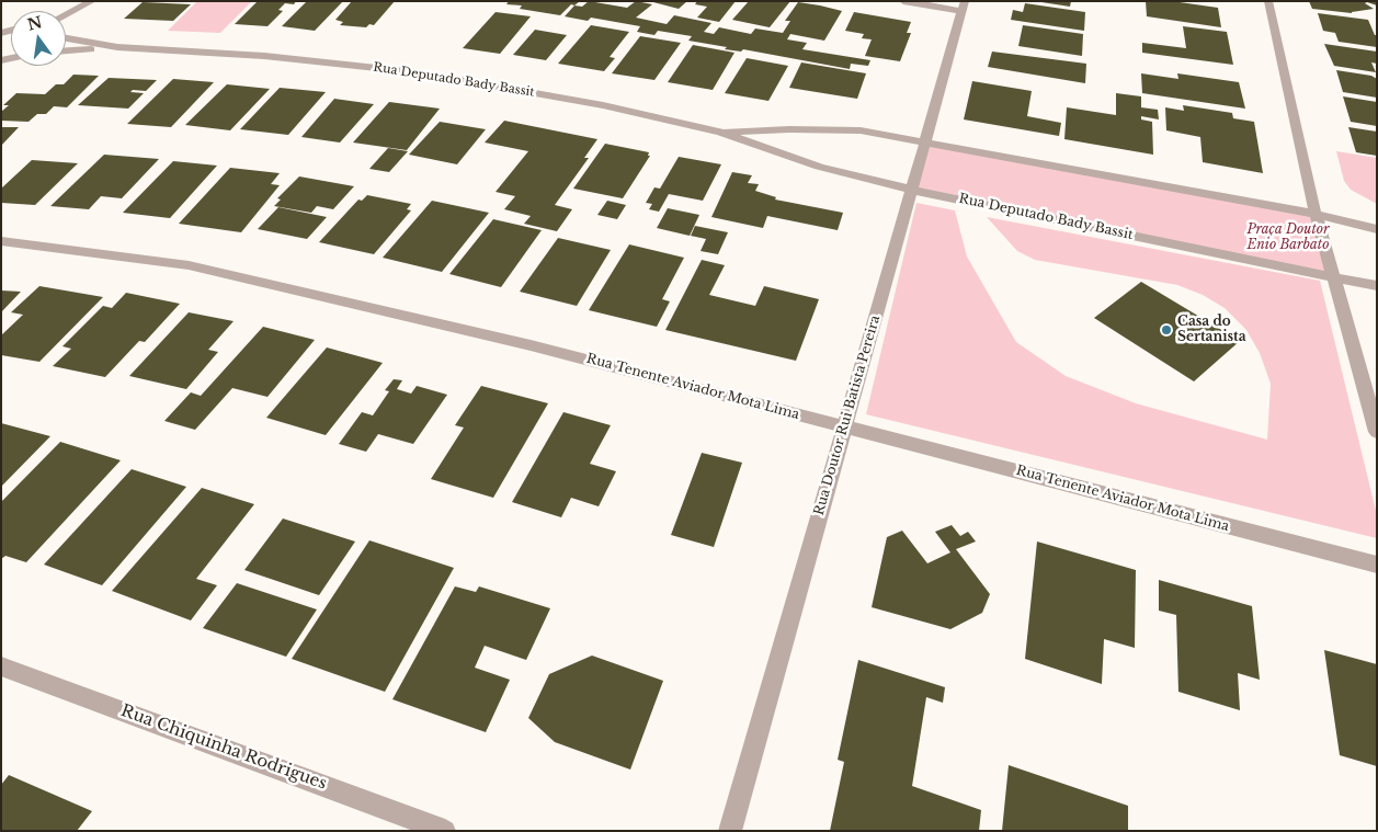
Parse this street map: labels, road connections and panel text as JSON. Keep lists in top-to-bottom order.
{
  "streets": {
    "street": [
      "Rua Deputado Bady Bassit",
      "Rua Tenente Aviador Mota Lima",
      "Rua Doutor Rui Batista Pereira",
      "Rua Chiquinha Rodrigues"
    ]
  },
  "crossings": [
    ["Rua Deputado Bady Bassit", "Rua Doutor Rui Batista Pereira"],
    ["Rua Tenente Aviador Mota Lima", "Rua Doutor Rui Batista Pereira"]
  ],
  "parks": ["Praça Doutor Enio Barbato"],
  "places": ["Casa do Sertanista"],
  "north": "top"
}
